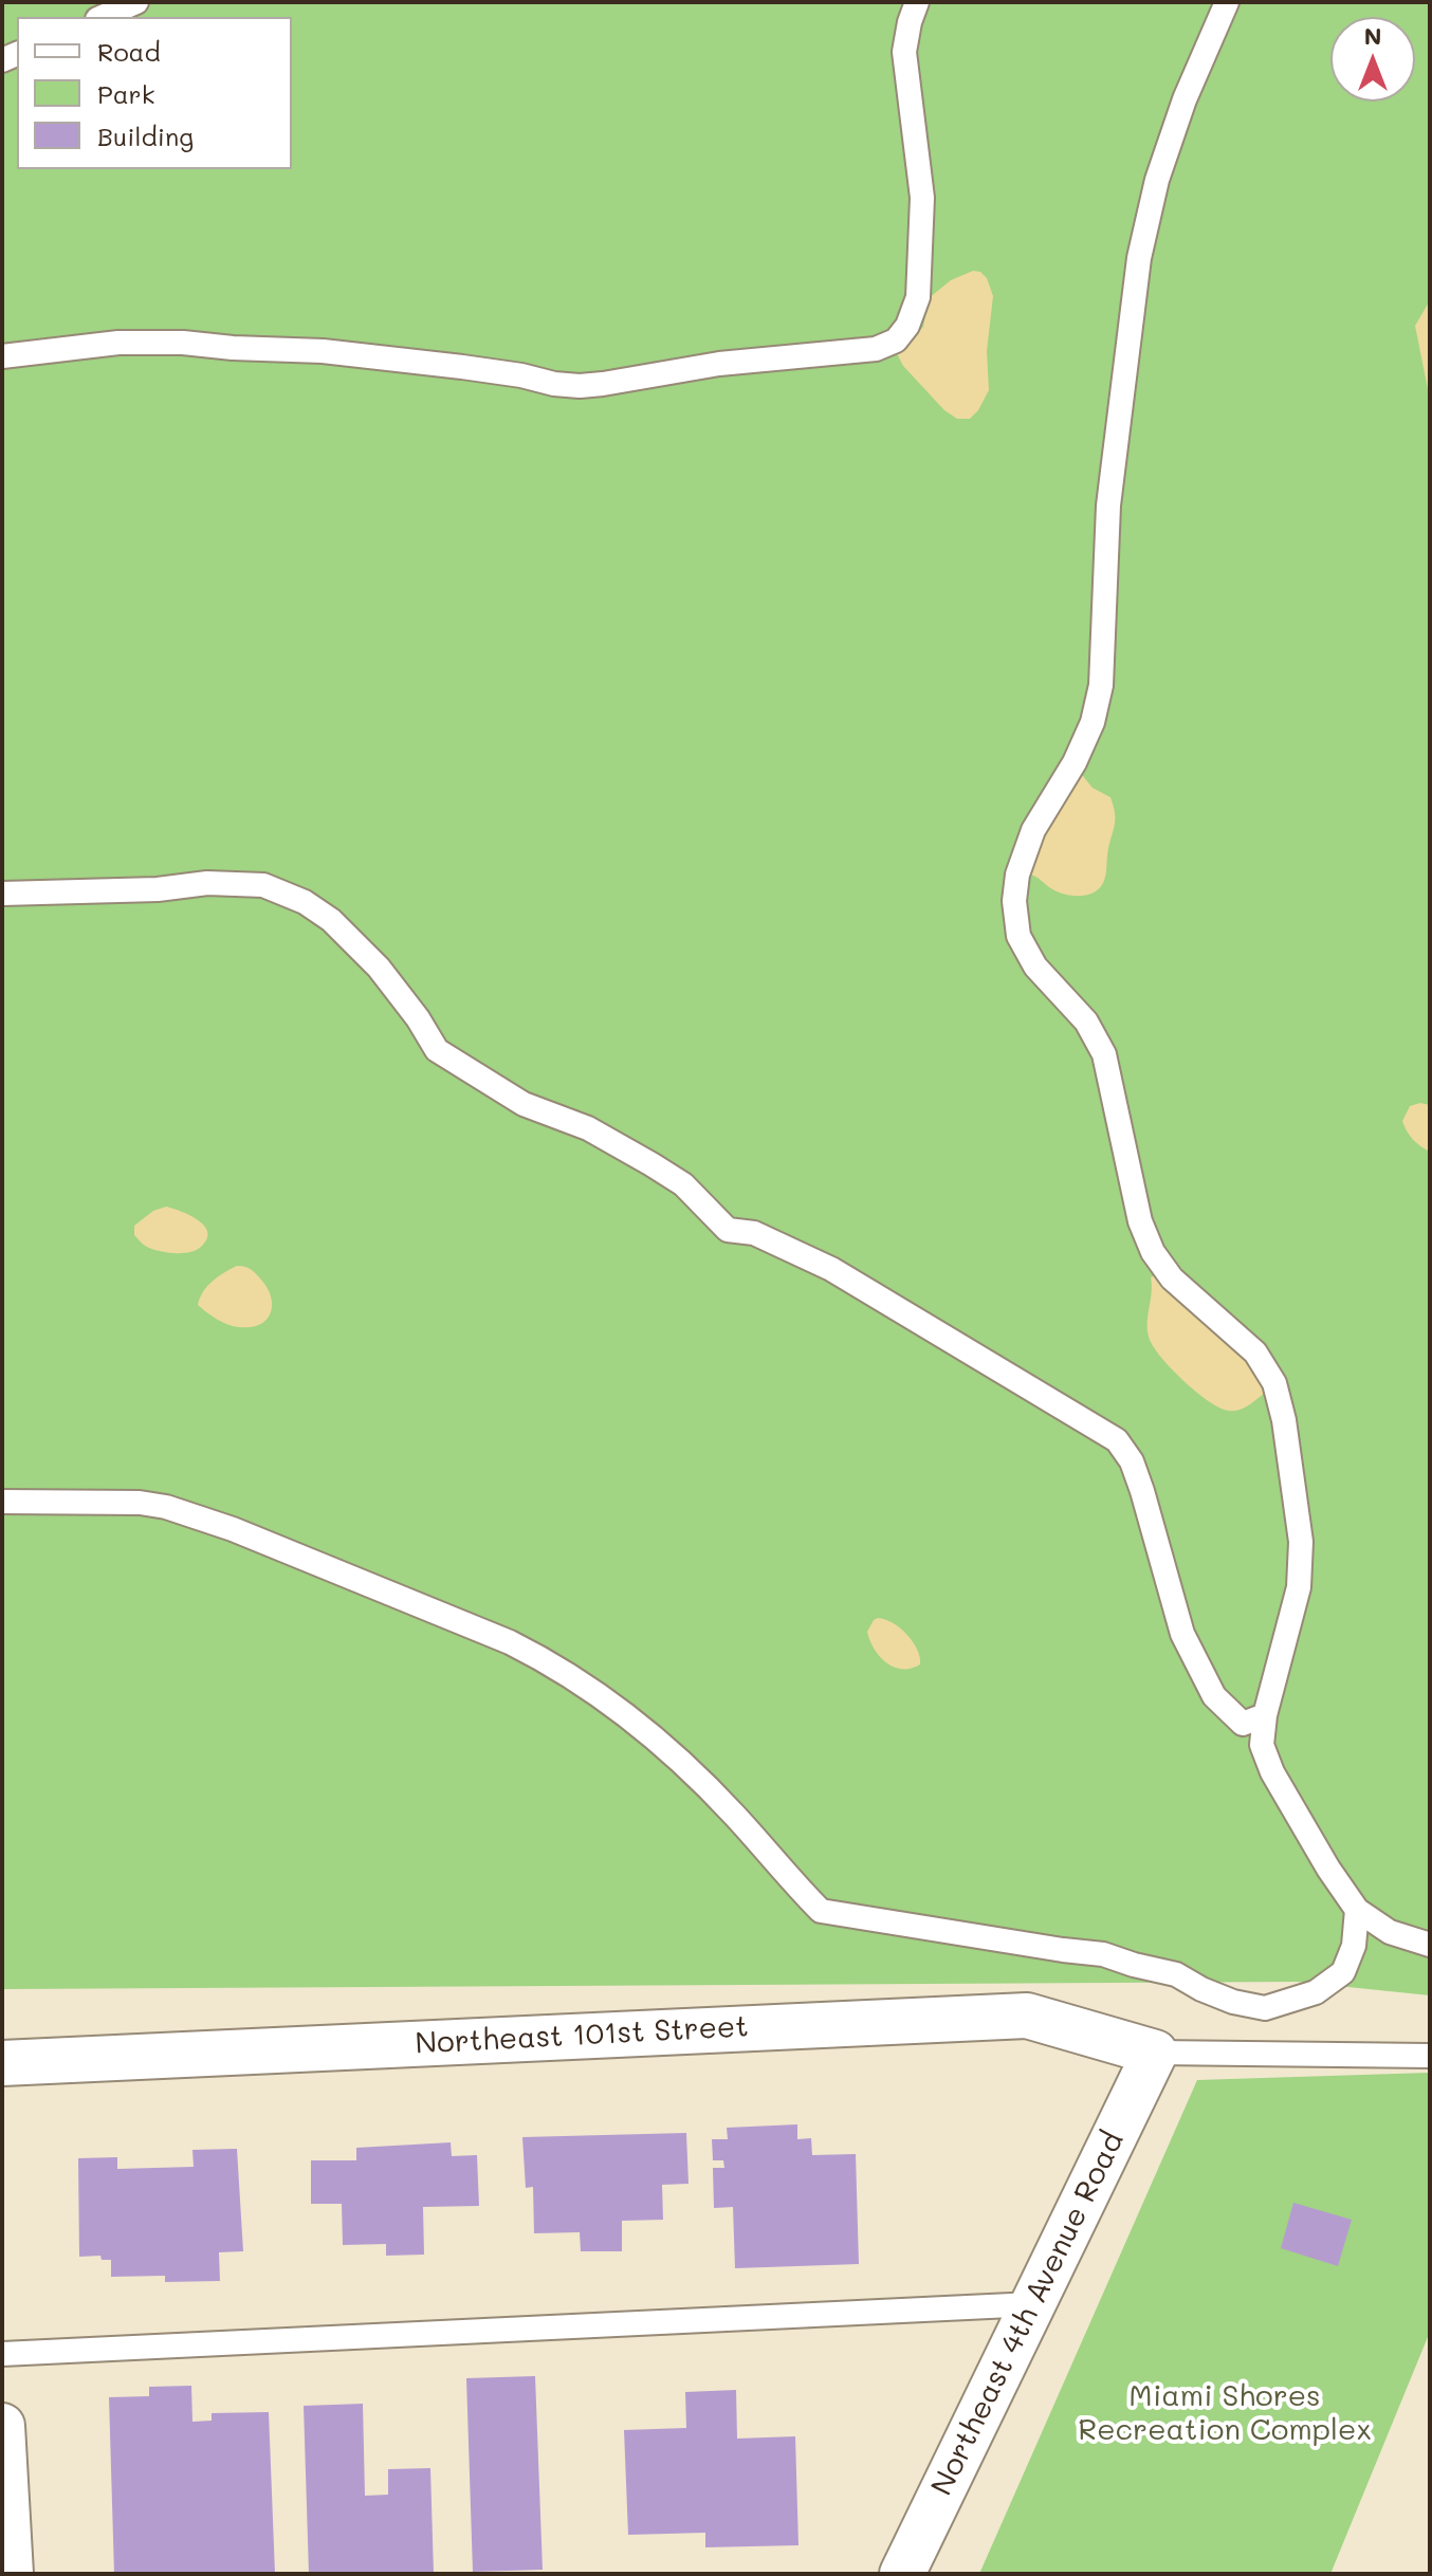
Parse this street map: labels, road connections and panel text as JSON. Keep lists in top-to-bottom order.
{
  "streets": {
    "street": ["Northeast 101st Street", "Northeast 4th Avenue Road"]
  },
  "crossings": [
    ["Northeast 101st Street", "Northeast 4th Avenue Road"]
  ],
  "parks": ["Miami Shores Recreation Complex"],
  "legend": ["Road", "Park", "Building"],
  "north": "top"
}
